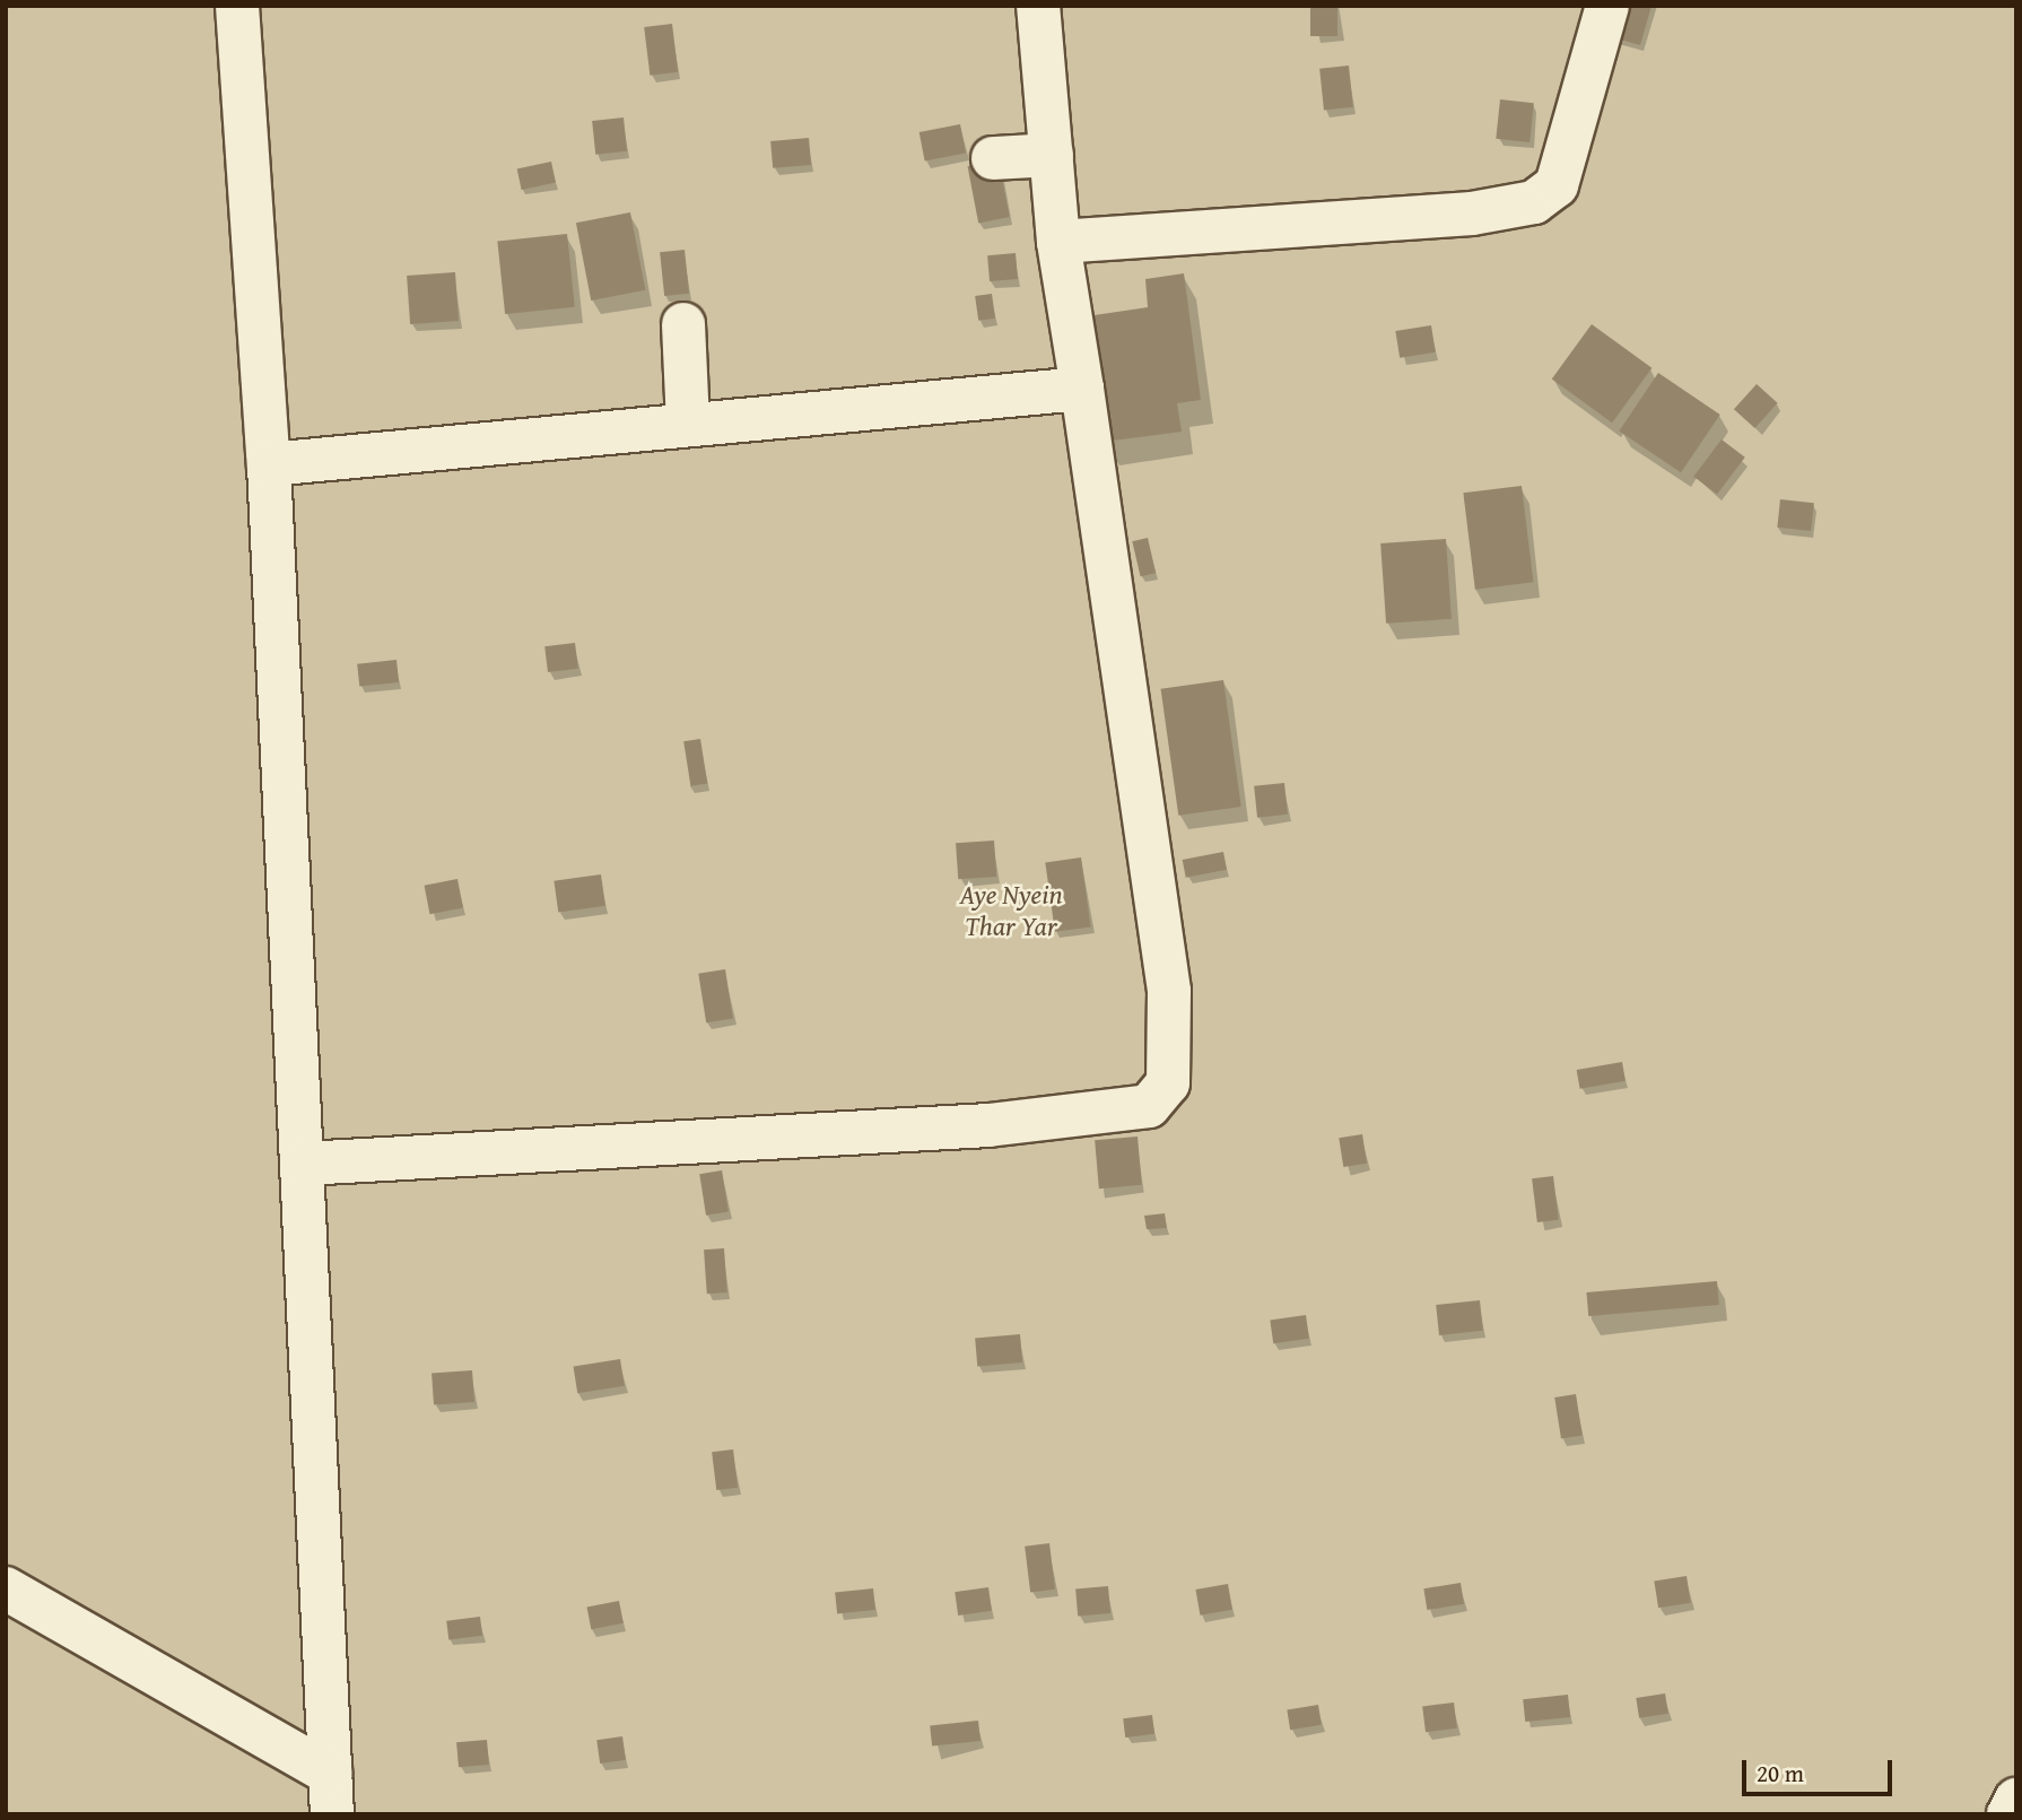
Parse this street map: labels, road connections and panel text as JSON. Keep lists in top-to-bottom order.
{
  "parks": ["Aye Nyein Thar Yar"],
  "scale_bar": "20 m"
}
